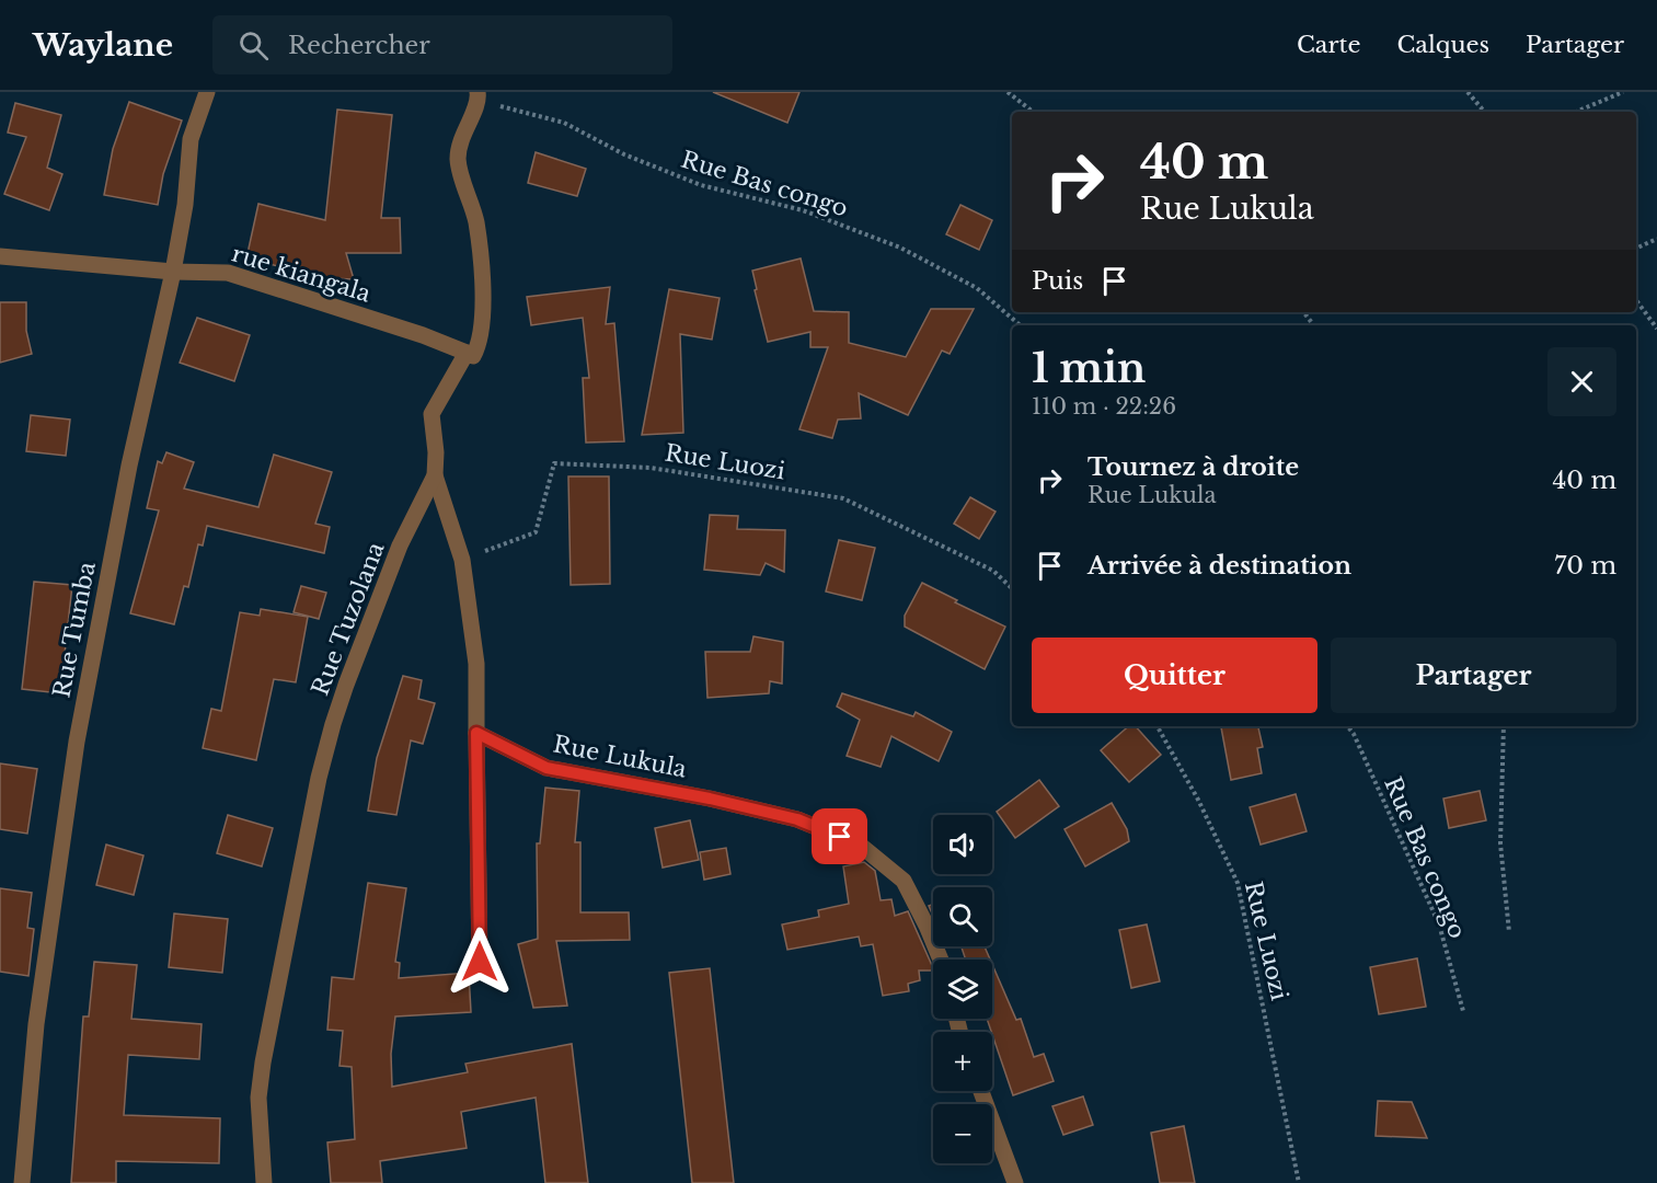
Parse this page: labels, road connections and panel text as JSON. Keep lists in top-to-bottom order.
{
  "streets": {
    "street": [
      "rue kiangala",
      "Rue Tuzolana",
      "Rue Tumba",
      "Rue Lukula"
    ],
    "path": ["Rue Bas congo", "Rue Luozi"]
  },
  "crossings": [
    ["Rue Bas congo", "Rue Tuzolana"],
    ["rue kiangala", "Rue Tuzolana"],
    ["rue kiangala", "Rue Tumba"]
  ],
  "page": {
    "header": "Waylane",
    "search": "Rechercher",
    "nav": ["Carte", "Calques", "Partager"],
    "turn": ["40 m", "Rue Lukula"],
    "then": "Puis",
    "heading": ["1 min", "110 m · 22:26"],
    "list": [
      {
        "name": "Tournez à droite",
        "note": "Rue Lukula",
        "value": "40 m"
      },
      {
        "name": "Arrivée à destination",
        "value": "70 m"
      }
    ],
    "buttons": ["Quitter", "Partager"],
    "map_buttons": ["+", "−"]
  }
}
